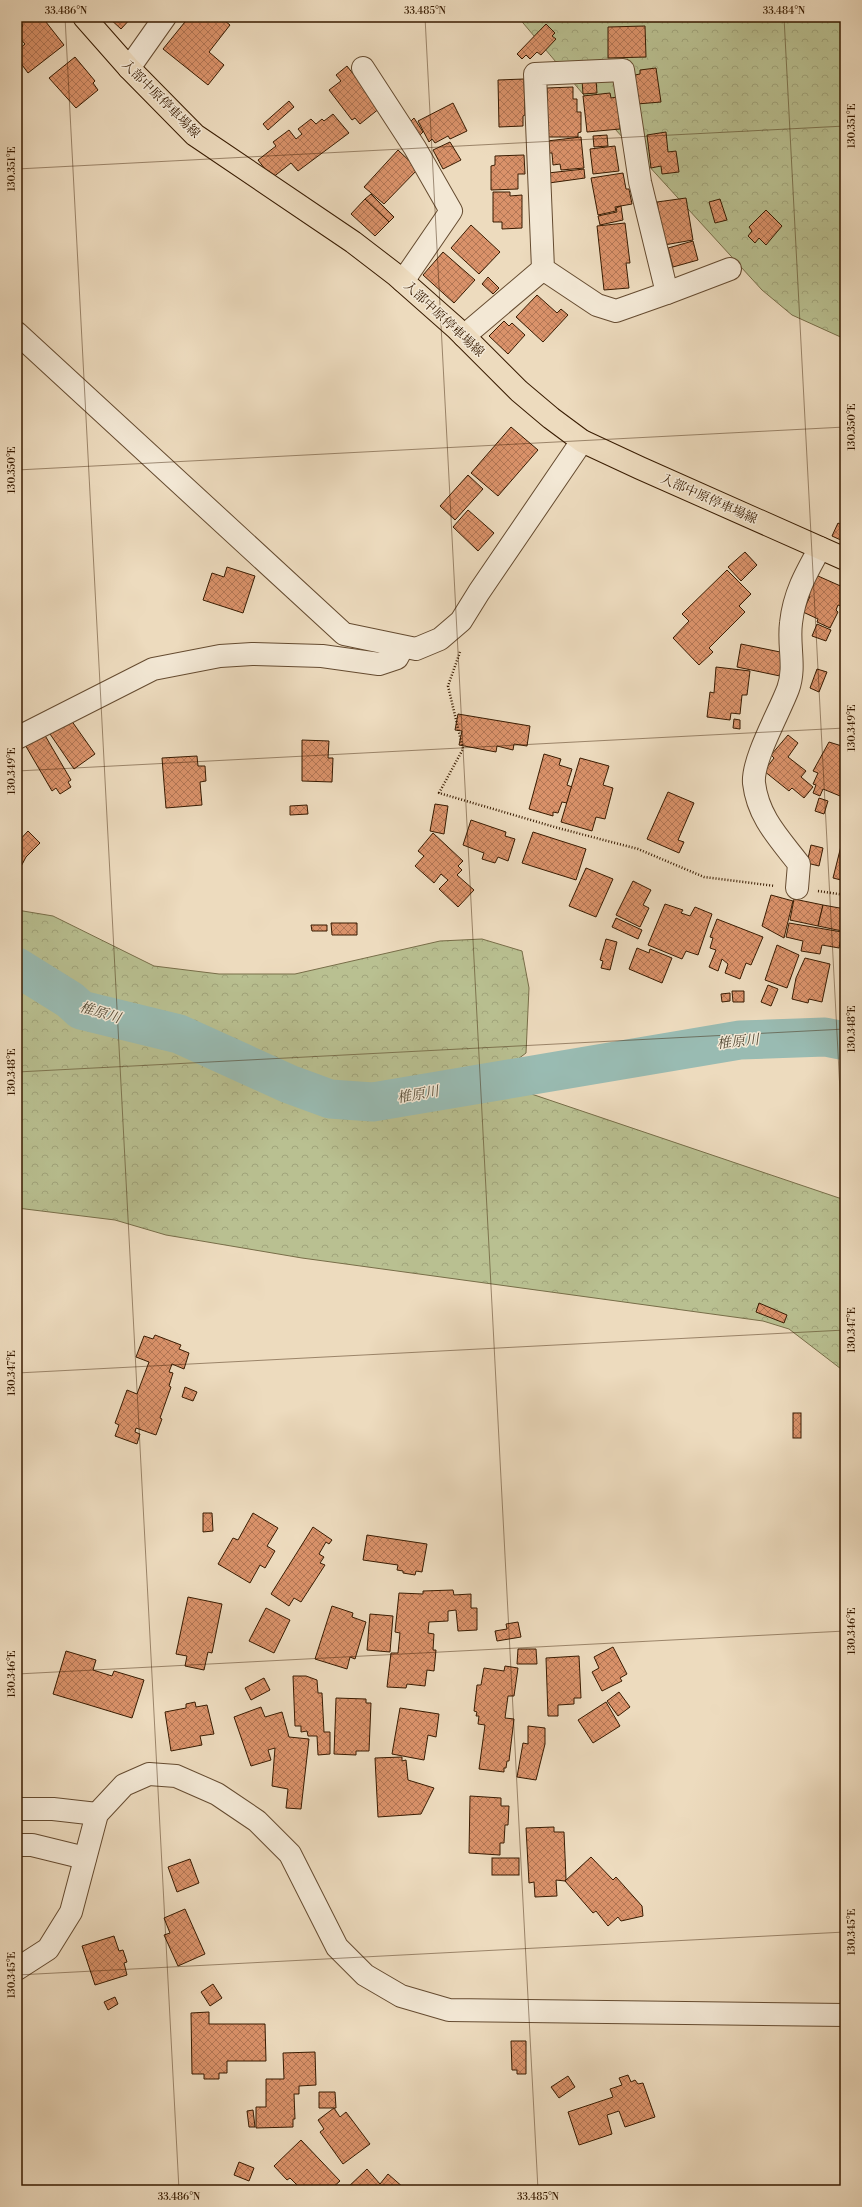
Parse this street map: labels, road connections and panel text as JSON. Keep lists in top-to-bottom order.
{
  "streets": {
    "main road": ["入部中原停車場線"]
  },
  "water": ["椎原川"],
  "coordinates": [
    "33.486°N",
    "33.485°N",
    "33.484°N",
    "130.351°E",
    "130.350°E",
    "130.349°E",
    "130.348°E",
    "130.347°E",
    "130.346°E",
    "130.345°E"
  ]
}
